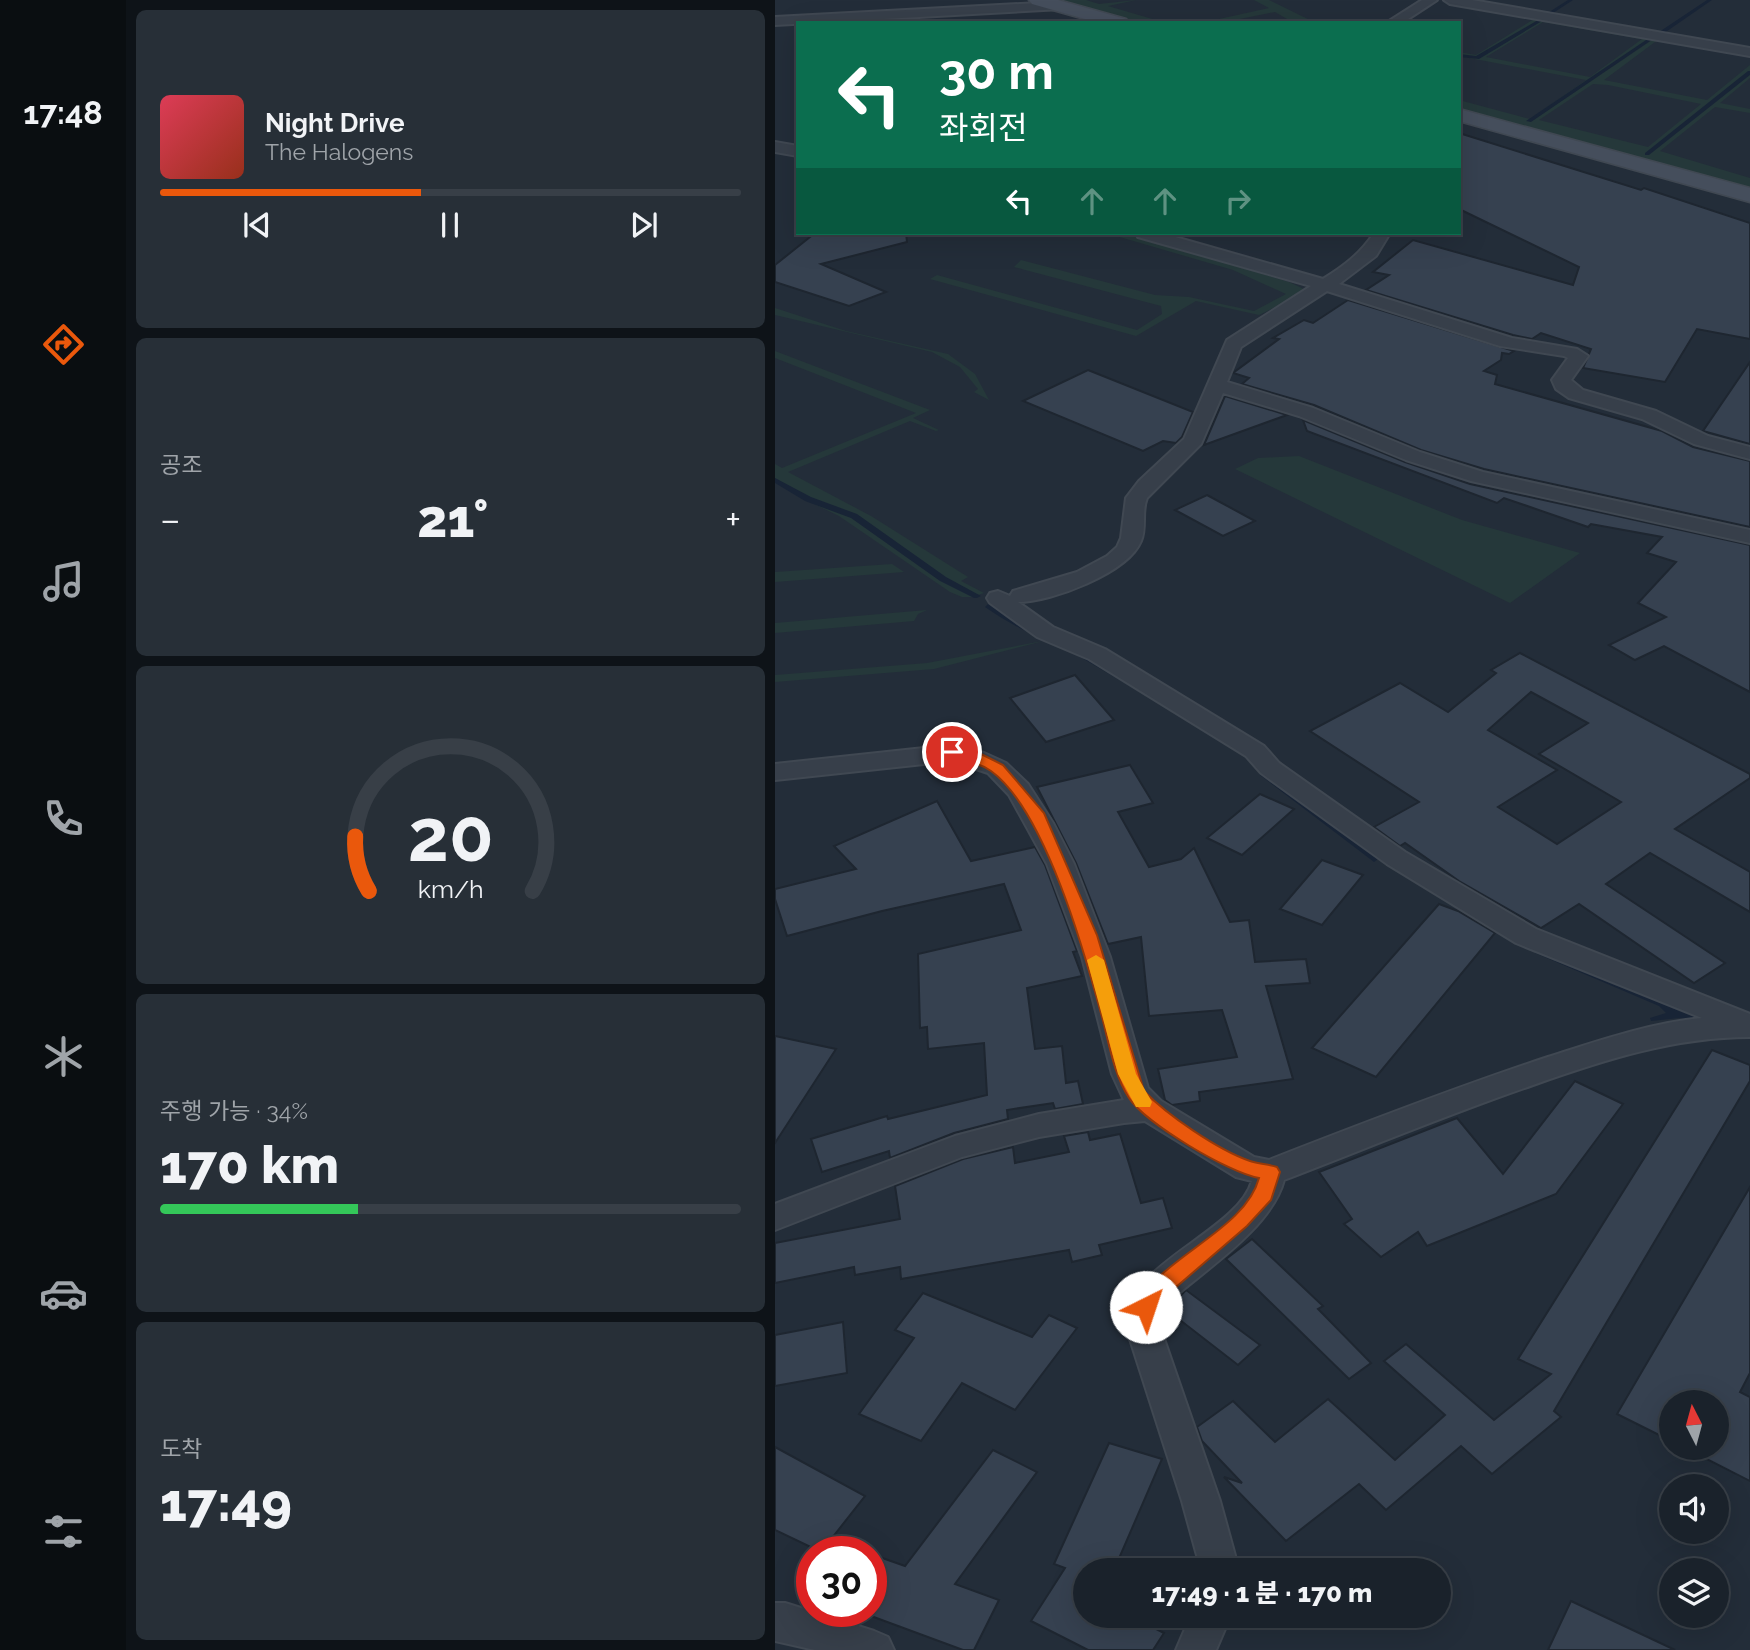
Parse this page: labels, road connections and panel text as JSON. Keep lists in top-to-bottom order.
{
  "north": "top",
  "page": {
    "tabs": "17:48",
    "turn": ["30 m", "좌회전"],
    "song": ["Night Drive", "The Halogens"],
    "tile": [
      "공조",
      ["주행 가능 · 34%", "170 km"],
      ["도착", "17:49"]
    ],
    "heat": ["−", "21°", "+"],
    "limit": "30",
    "trip": "17:49 · 1 분 · 170 m",
    "gauge": ["20", "km/h"]
  }
}
